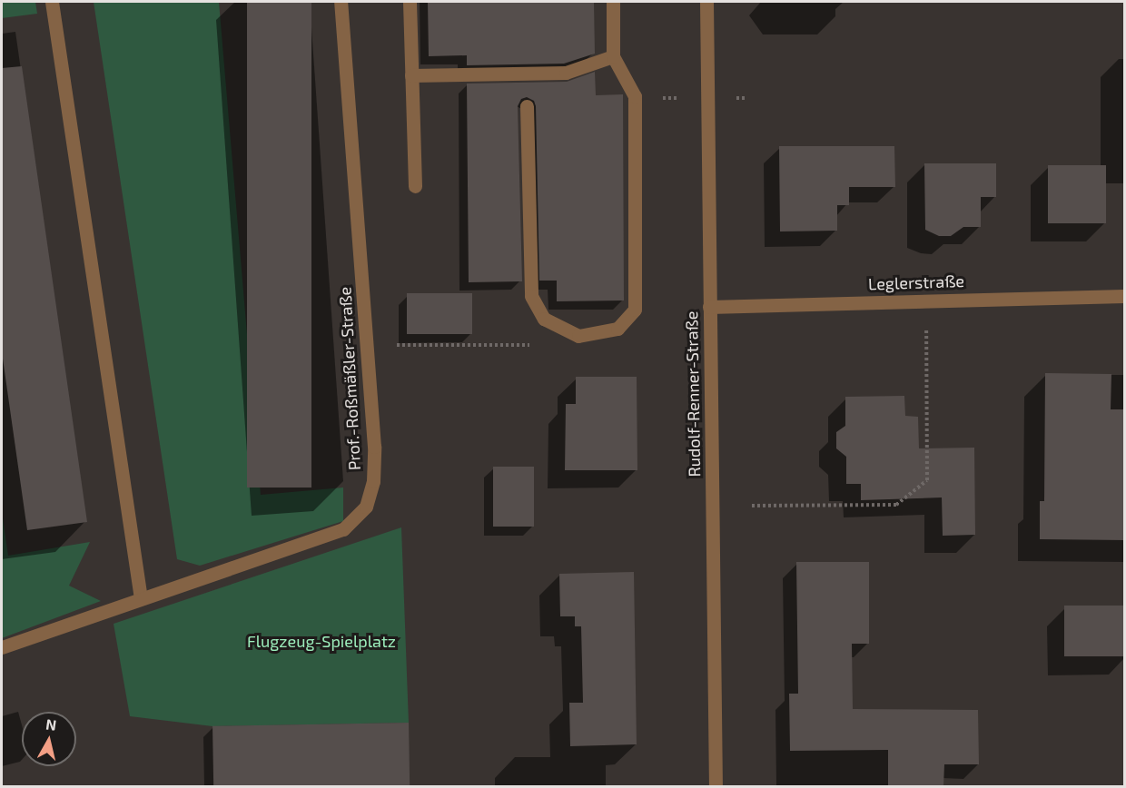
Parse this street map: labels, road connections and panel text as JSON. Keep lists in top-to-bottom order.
{
  "streets": {
    "street": ["Leglerstraße", "Prof.-Roßmäßler-Straße", "Rudolf-Renner-Straße"]
  },
  "crossings": [
    ["Leglerstraße", "Rudolf-Renner-Straße"]
  ],
  "parks": ["Flugzeug-Spielplatz"],
  "north": "top"
}
